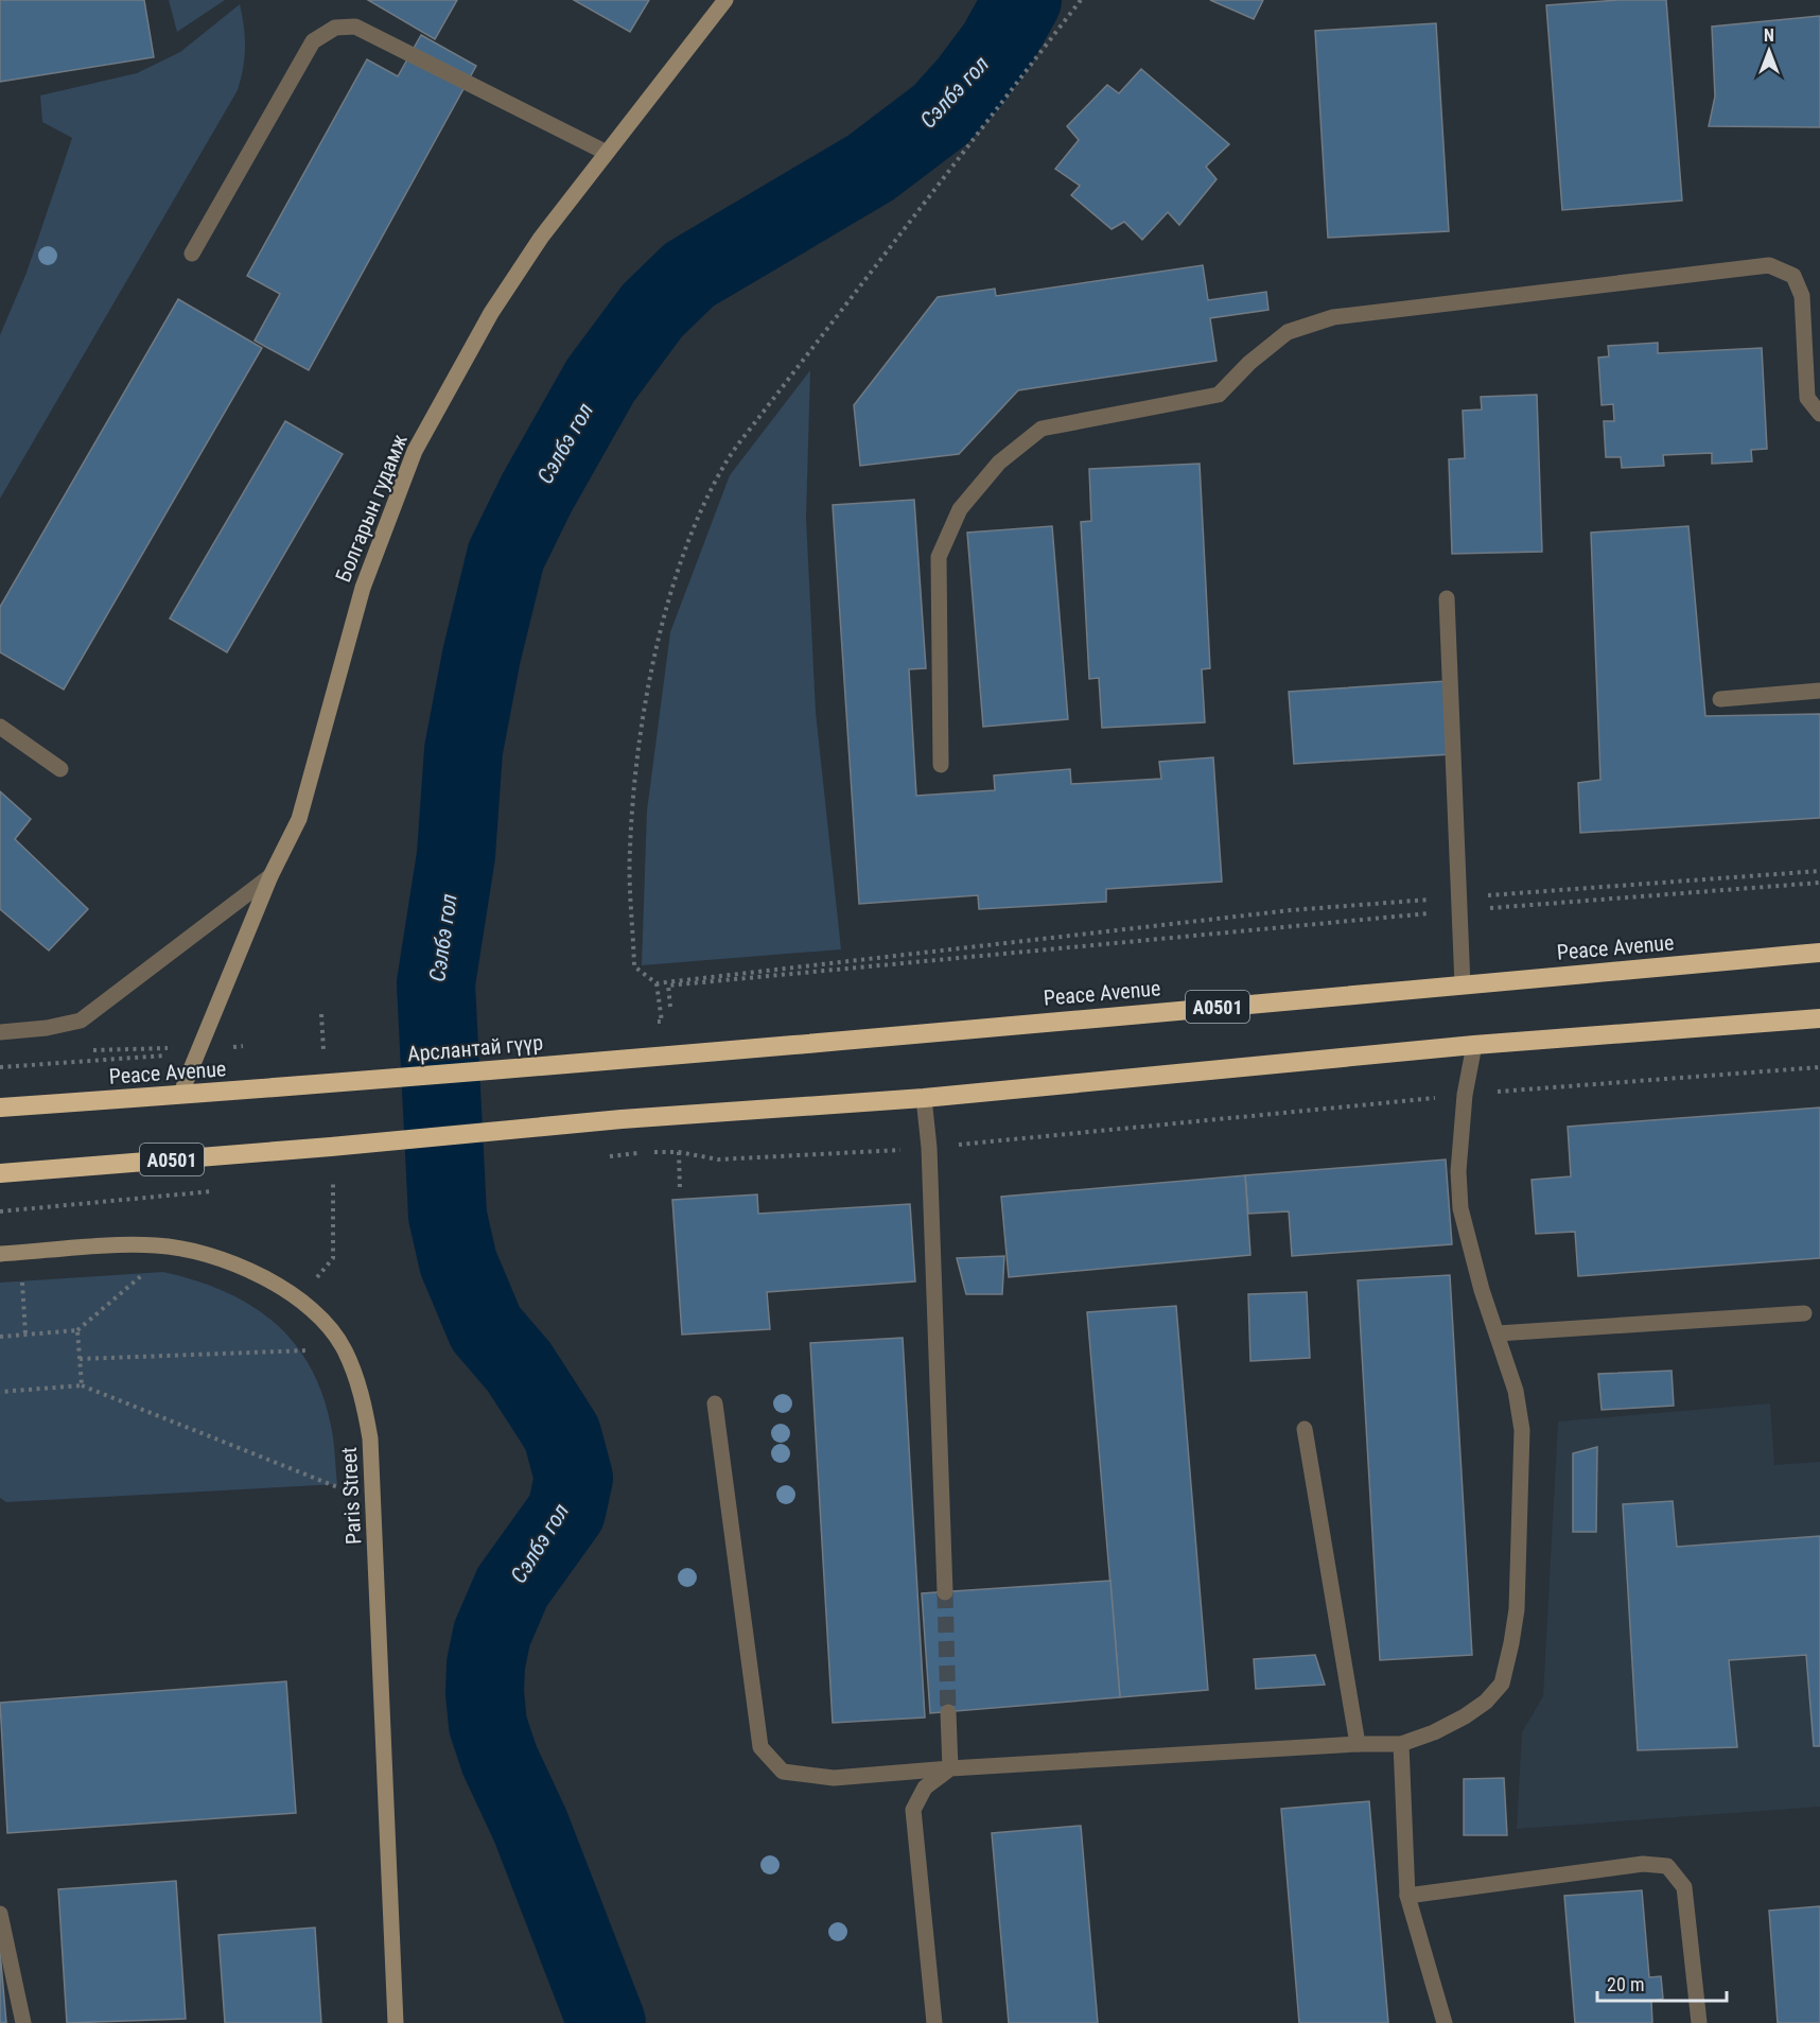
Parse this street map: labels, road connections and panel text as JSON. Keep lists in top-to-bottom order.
{
  "streets": {
    "highway": ["Peace Avenue", "A0501", "Арслантай гүүр"],
    "street": ["Болгарын гудамж", "Paris Street"]
  },
  "crossings": [
    ["Болгарын гудамж", "Peace Avenue"],
    ["Peace Avenue", "Арслантай гүүр"]
  ],
  "water": ["Сэлбэ гол"],
  "scale_bar": "20 m",
  "north": "top"
}
